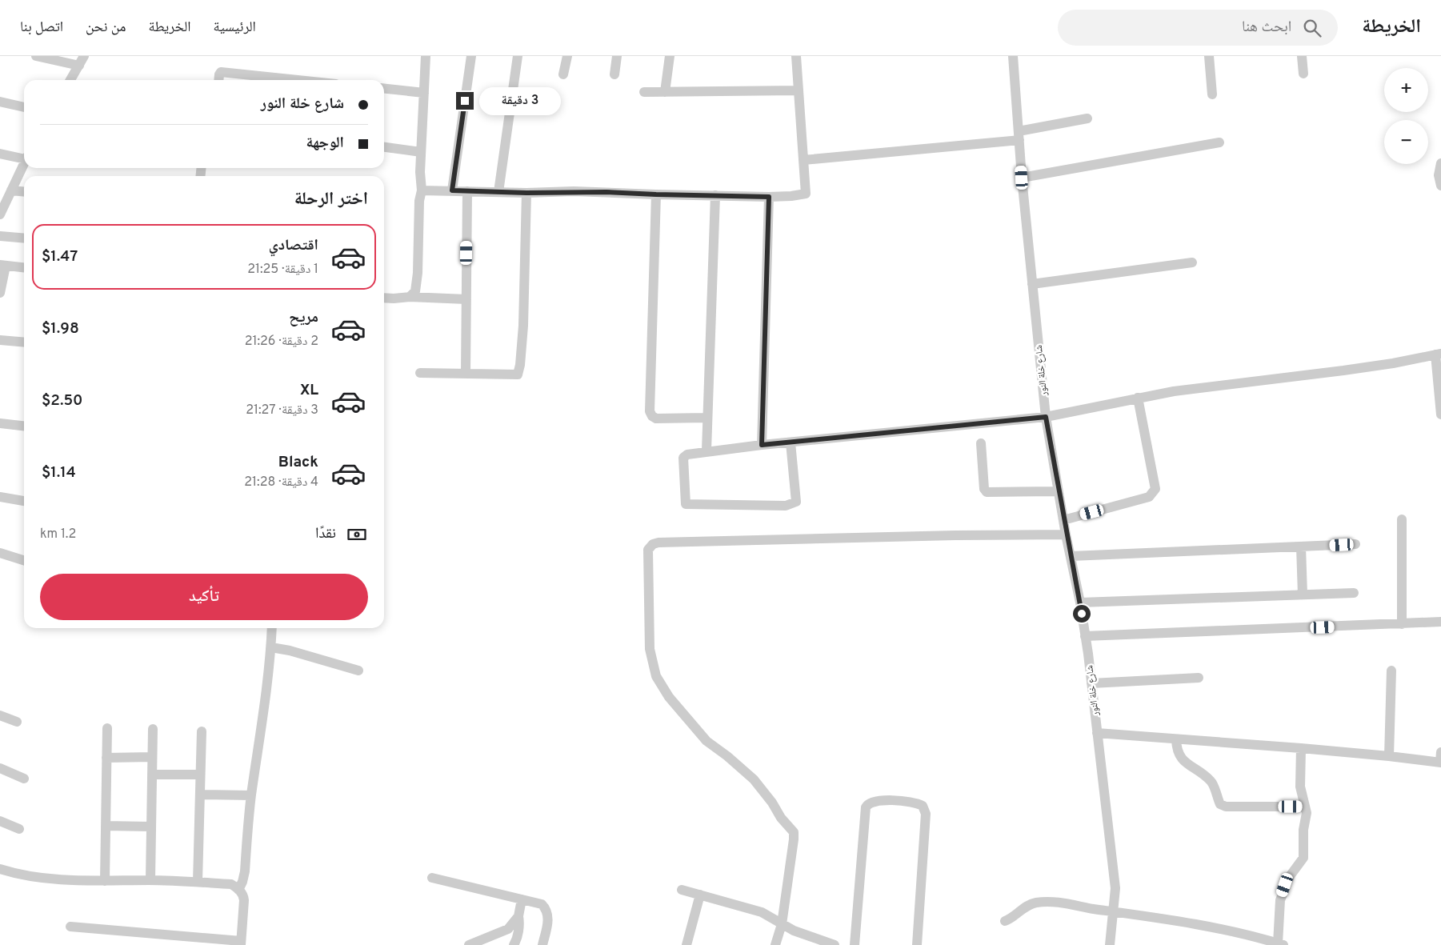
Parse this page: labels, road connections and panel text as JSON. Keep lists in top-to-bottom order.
{
  "streets": {
    "street": ["شارع خلة النور"]
  },
  "page": {
    "header": "الخريطة",
    "search": "ابحث هنا",
    "nav": [
      "الرئيسية",
      "الخريطة",
      "من نحن",
      "اتصل بنا"
    ],
    "map_buttons": ["+", "−"],
    "banner": ["شارع خلة النور", "الوجهة"],
    "bubble": "3 دقيقة",
    "heading": "اختر الرحلة",
    "list": [
      {
        "name": "اقتصادي",
        "note": "1 دقيقة · 21:25",
        "value": "$1.47"
      },
      {
        "name": "مريح",
        "note": "2 دقيقة · 21:26",
        "value": "$1.98"
      },
      {
        "name": "XL",
        "note": "3 دقيقة · 21:27",
        "value": "$2.50"
      },
      {
        "name": "Black",
        "note": "4 دقيقة · 21:28",
        "value": "$1.14"
      }
    ],
    "pay": ["نقدًا", "1.2 km"],
    "buttons": "تأكيد"
  }
}
